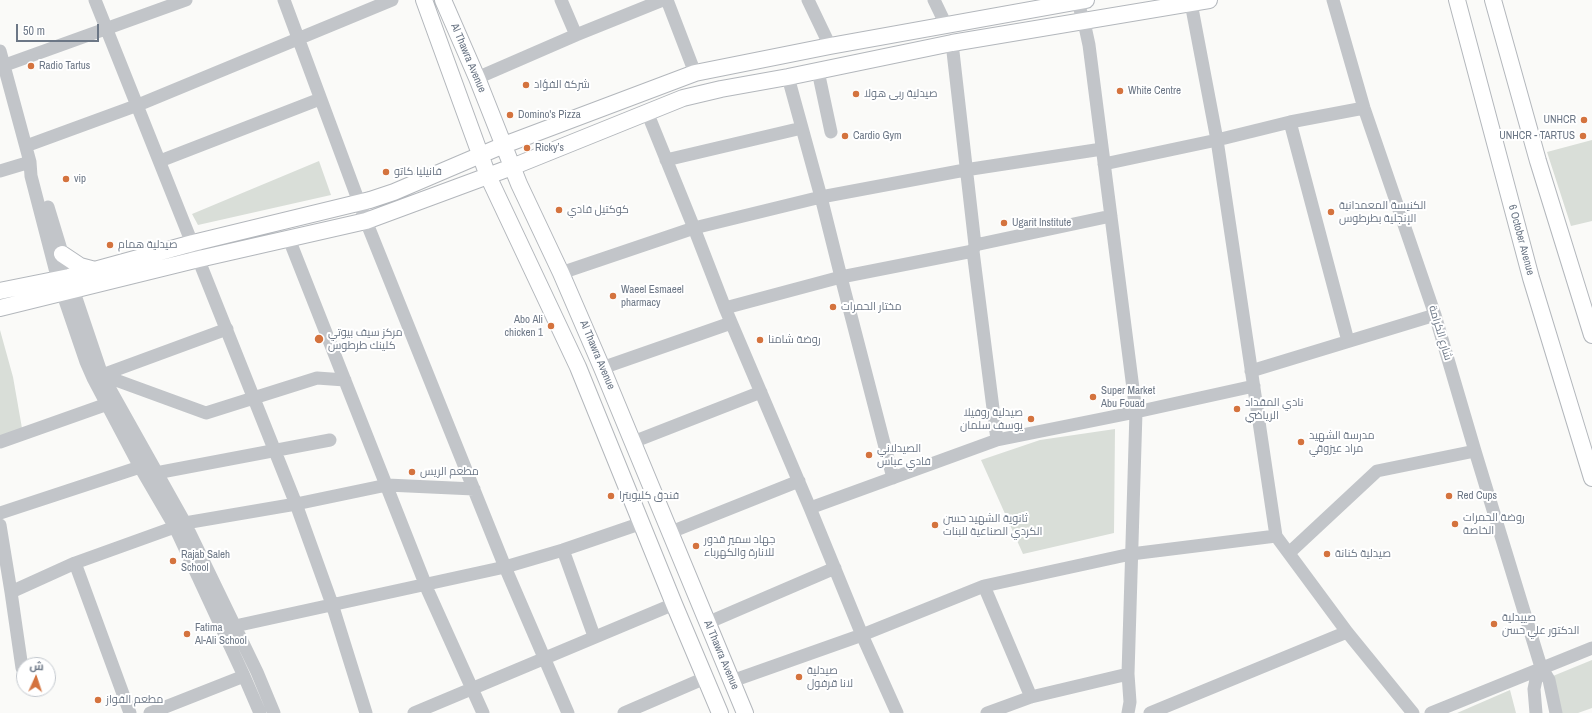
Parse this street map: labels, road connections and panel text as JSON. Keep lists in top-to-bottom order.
{
  "streets": {
    "main road": ["Al Thawra Avenue", "6 October Avenue"],
    "street": ["شارع الكرامة"]
  },
  "places": [
    "Radio Tartus",
    "شركة الفؤاد",
    "White Centre",
    "صيدلية ربى هولا",
    "Domino's Pizza",
    "UNHCR",
    "Cardio Gym",
    "UNHCR - TARTUS",
    "Ricky’s",
    "فانيليا كاتو",
    "vip",
    "كوكتيل فادي",
    "الكنيسة المعمدانية الإنجلية بطرطوس",
    "Ugarit Institute",
    "صيدلية همام",
    "Waeel Esmaeel pharmacy",
    "مختار الحمرات",
    "Abo Ali chicken 1",
    "مركز سيف بيوتي كلينك طرطوس",
    "روضة شامنا",
    "Super Market Abu Fouad",
    "نادي المقداد الرياضي",
    "صيدلية روفيلا يوسف سلمان",
    "مدرسة الشهيد مراد عيزوقي",
    "الصيدلاني فادي عباس",
    "مطعم الريس",
    "فندق كليوبترا",
    "Red Cups",
    "روضة الحمرات الخاصة",
    "ثانوية الشهيد حسن الكردي الصناعية للبنات",
    "جهاد سمير قدور للانارة والكهرباء",
    "صيدلية كنانة",
    "Rajab Saleh School",
    "صييدلية الدكتور علي حسن",
    "Fatima Al-Ali School",
    "صيدلية لانا قرفول",
    "مطعم الفواز"
  ],
  "scale_bar": "50 m",
  "north": "top"
}
